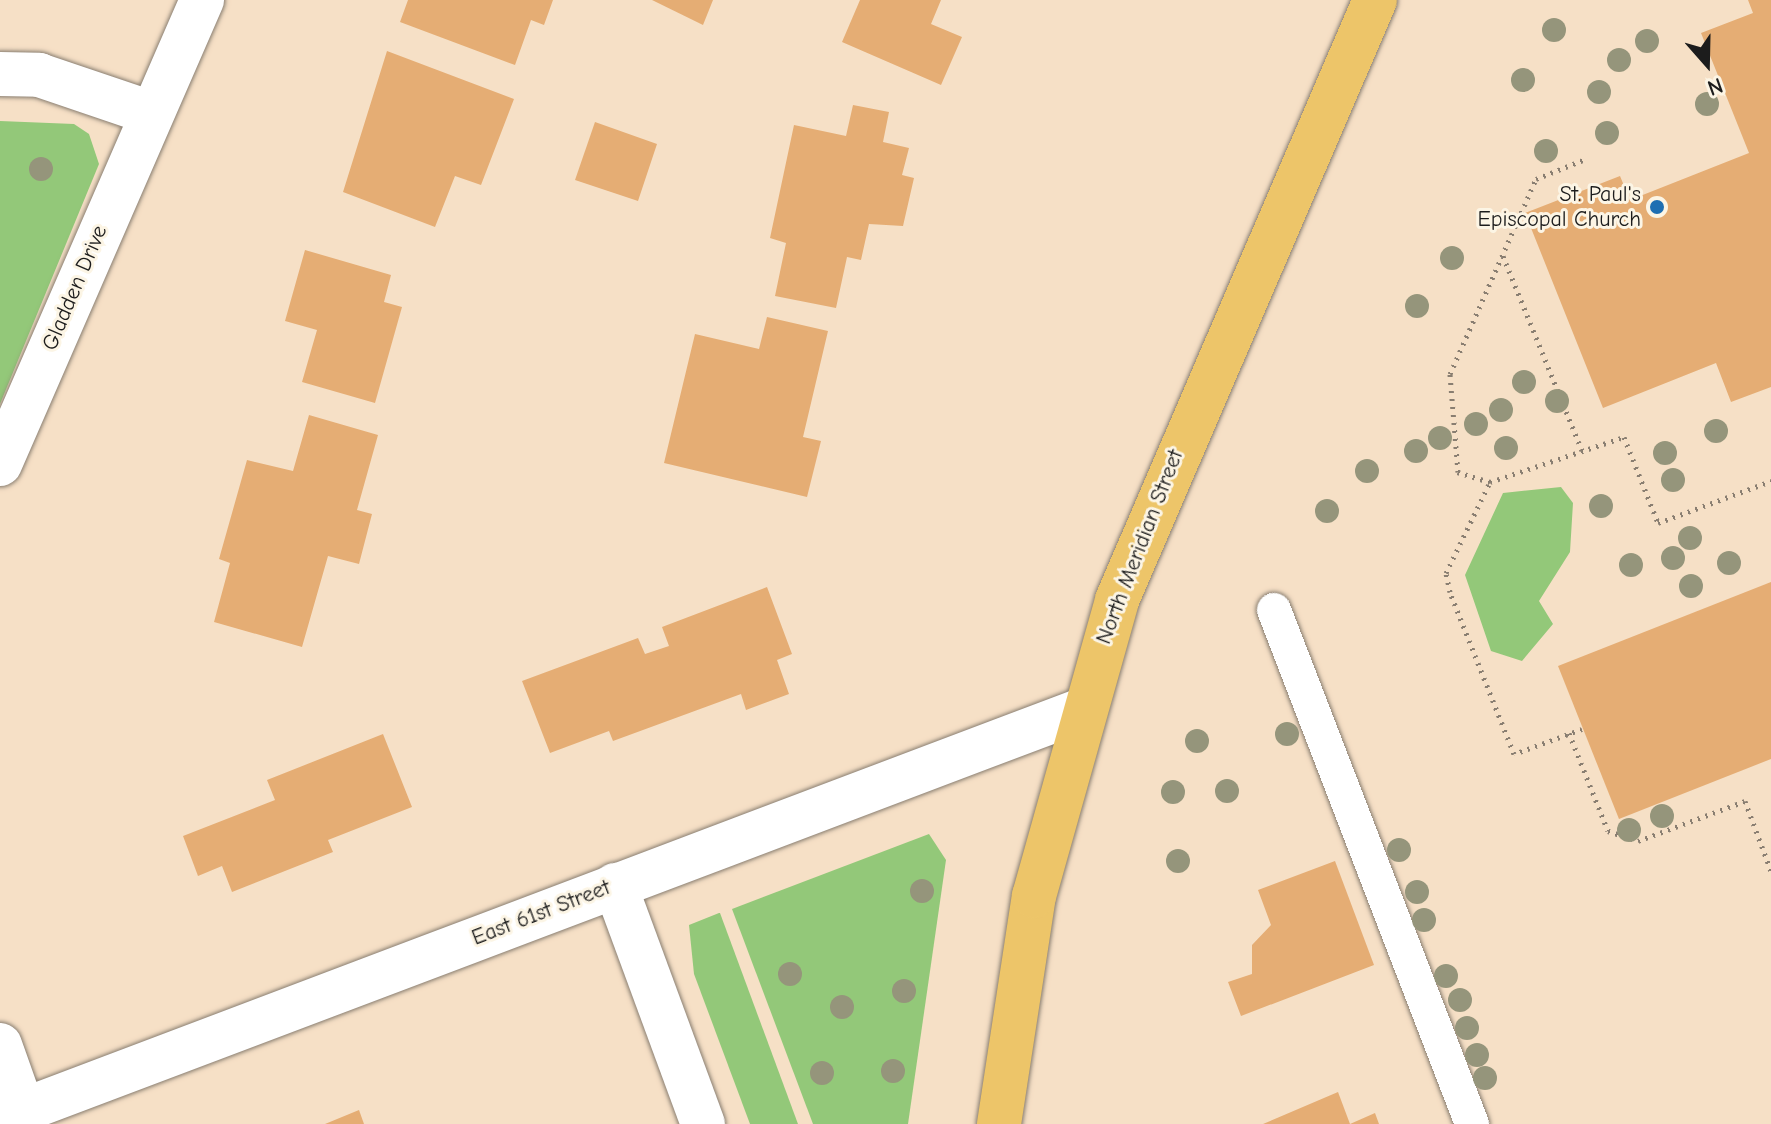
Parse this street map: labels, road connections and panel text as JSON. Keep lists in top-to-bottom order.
{
  "streets": {
    "main road": ["North Meridian Street"],
    "street": ["Gladden Drive", "East 61st Street"]
  },
  "crossings": [
    ["North Meridian Street", "East 61st Street"]
  ],
  "places": ["St. Paul's Episcopal Church"],
  "north": "bottom"
}
